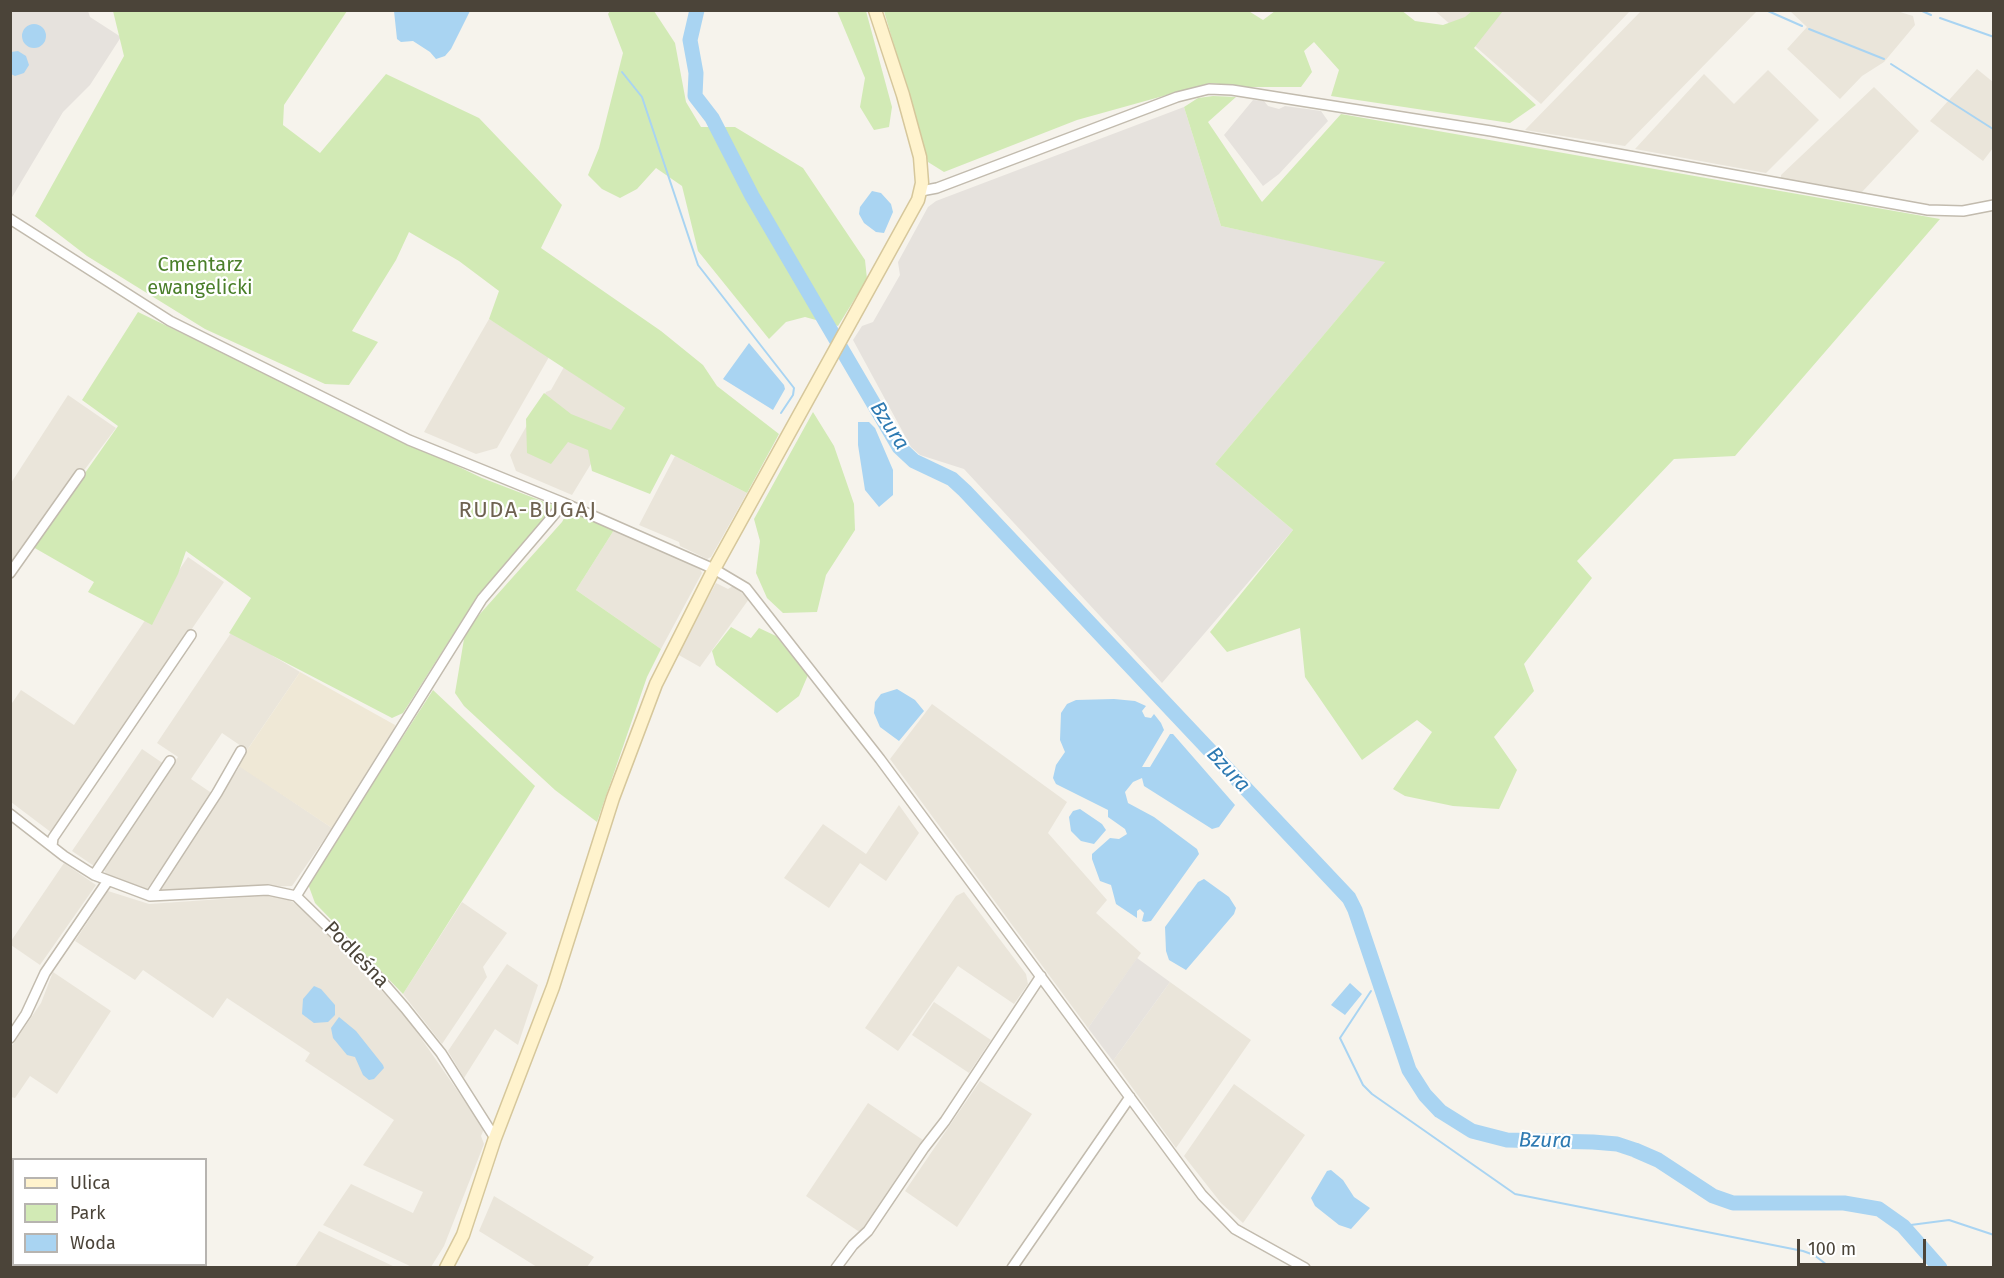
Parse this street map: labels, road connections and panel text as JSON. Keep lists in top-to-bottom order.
{
  "streets": {
    "street": ["Podleśna"]
  },
  "districts": ["RUDA-BUGAJ"],
  "water": ["Bzura"],
  "parks": ["Cmentarz ewangelicki"],
  "legend": ["Ulica", "Park", "Woda"],
  "scale_bar": "100 m"
}
